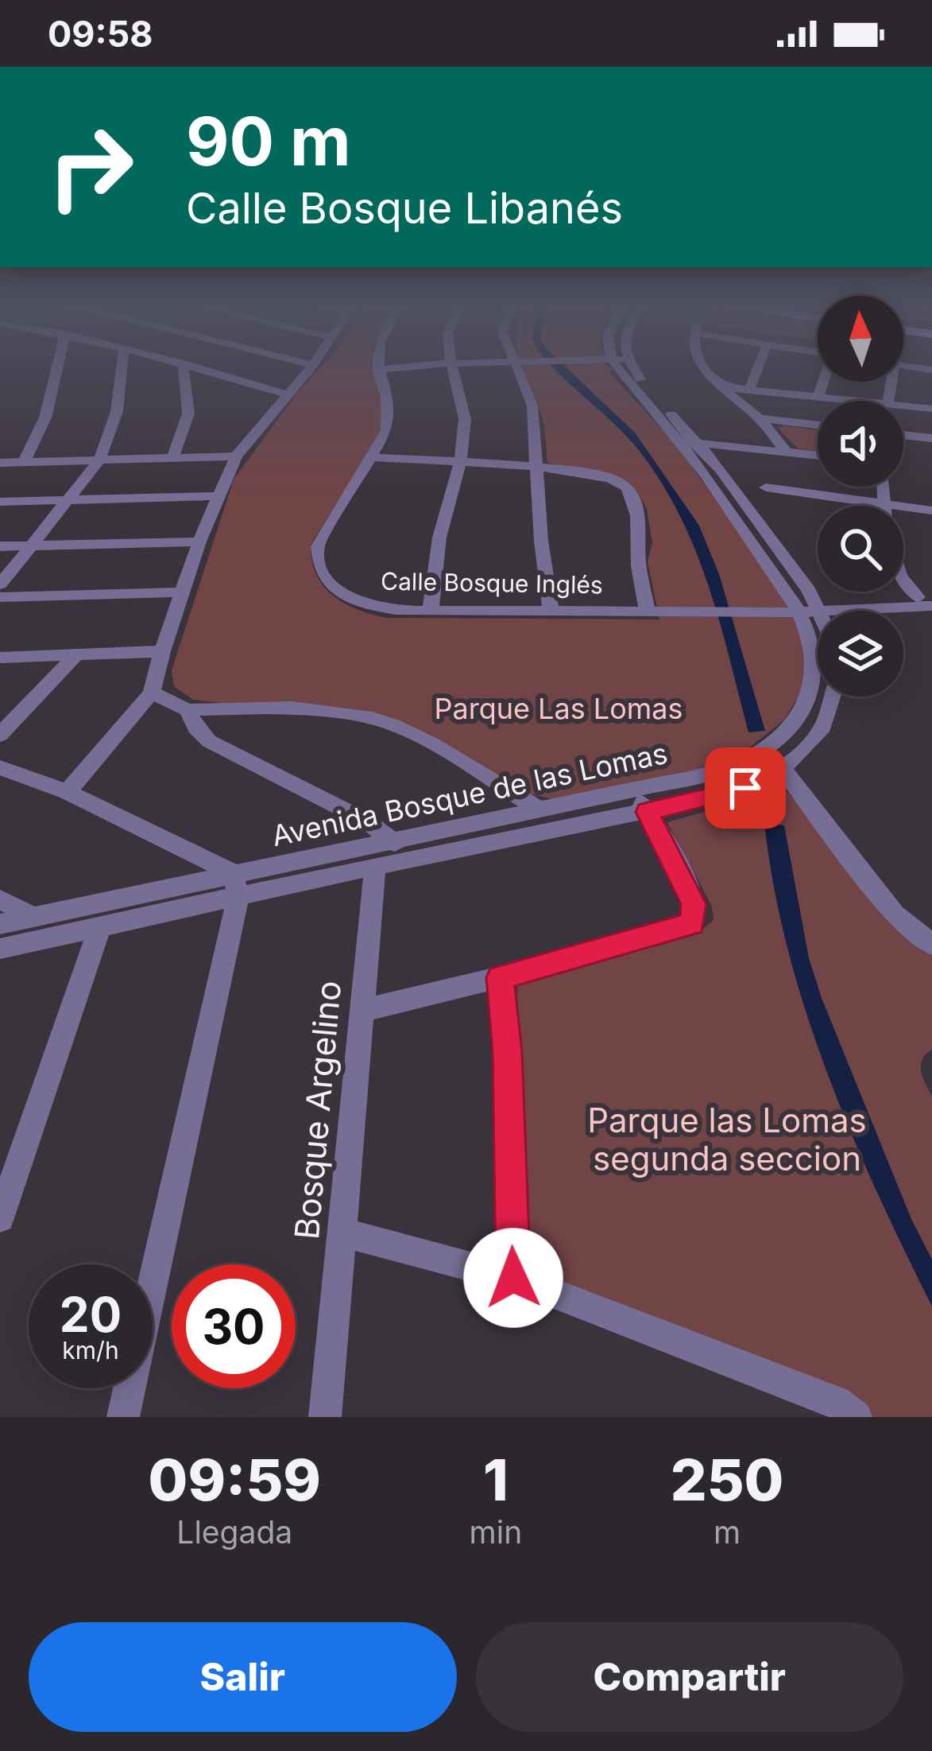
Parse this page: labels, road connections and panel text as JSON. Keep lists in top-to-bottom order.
{
  "streets": {
    "street": ["Calle Bosque Inglés", "Avenida Bosque de las Lomas", "Bosque Argelino"]
  },
  "crossings": [
    ["Calle Bosque Inglés", "Avenida Bosque de las Lomas"],
    ["Avenida Bosque de las Lomas", "Bosque Argelino"]
  ],
  "parks": ["Parque Las Lomas", "Parque las Lomas segunda seccion"],
  "north": "top",
  "page": {
    "status": "09:58",
    "turn": ["90 m", "Calle Bosque Libanés"],
    "speed": "20 km/h",
    "limit": "30",
    "eta": [
      "09:59",
      "Llegada",
      "1",
      "min",
      "250",
      "m"
    ],
    "buttons": ["Salir", "Compartir"]
  }
}
